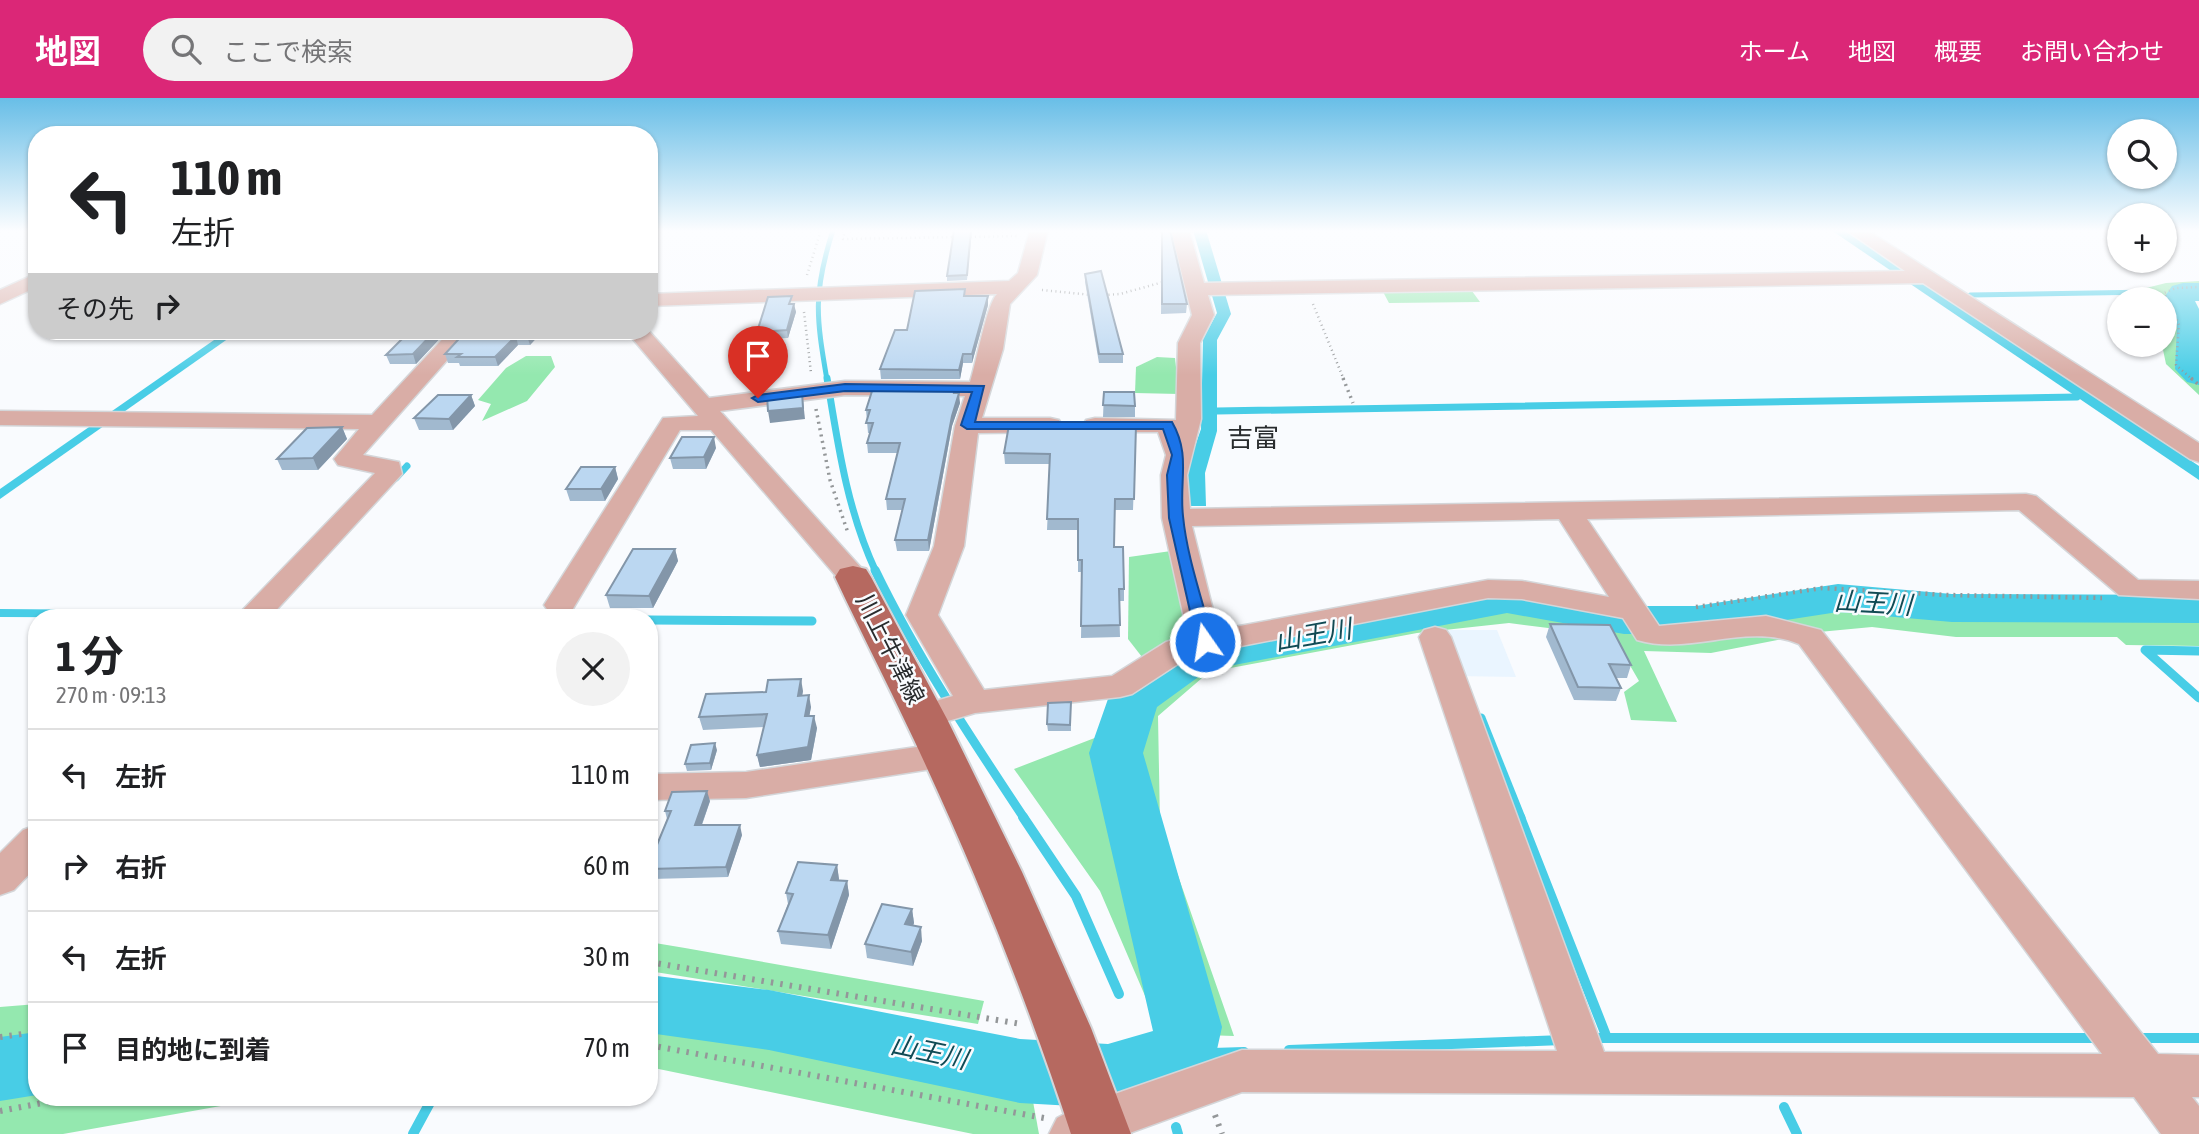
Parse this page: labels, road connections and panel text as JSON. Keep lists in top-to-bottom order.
{
  "streets": {
    "main road": ["川上牛津線"]
  },
  "districts": ["吉富"],
  "water": ["山王川"],
  "page": {
    "header": "地図",
    "search": "ここで検索",
    "nav": [
      "ホーム",
      "地図",
      "概要",
      "お問い合わせ"
    ],
    "map_buttons": ["+", "−"],
    "turn": ["110 m", "左折"],
    "then": "その先",
    "heading": ["1 分", "270 m · 09:13"],
    "list": [
      {
        "name": "左折",
        "value": "110 m"
      },
      {
        "name": "右折",
        "value": "60 m"
      },
      {
        "name": "左折",
        "value": "30 m"
      },
      {
        "name": "目的地に到着",
        "value": "70 m"
      }
    ]
  }
}
